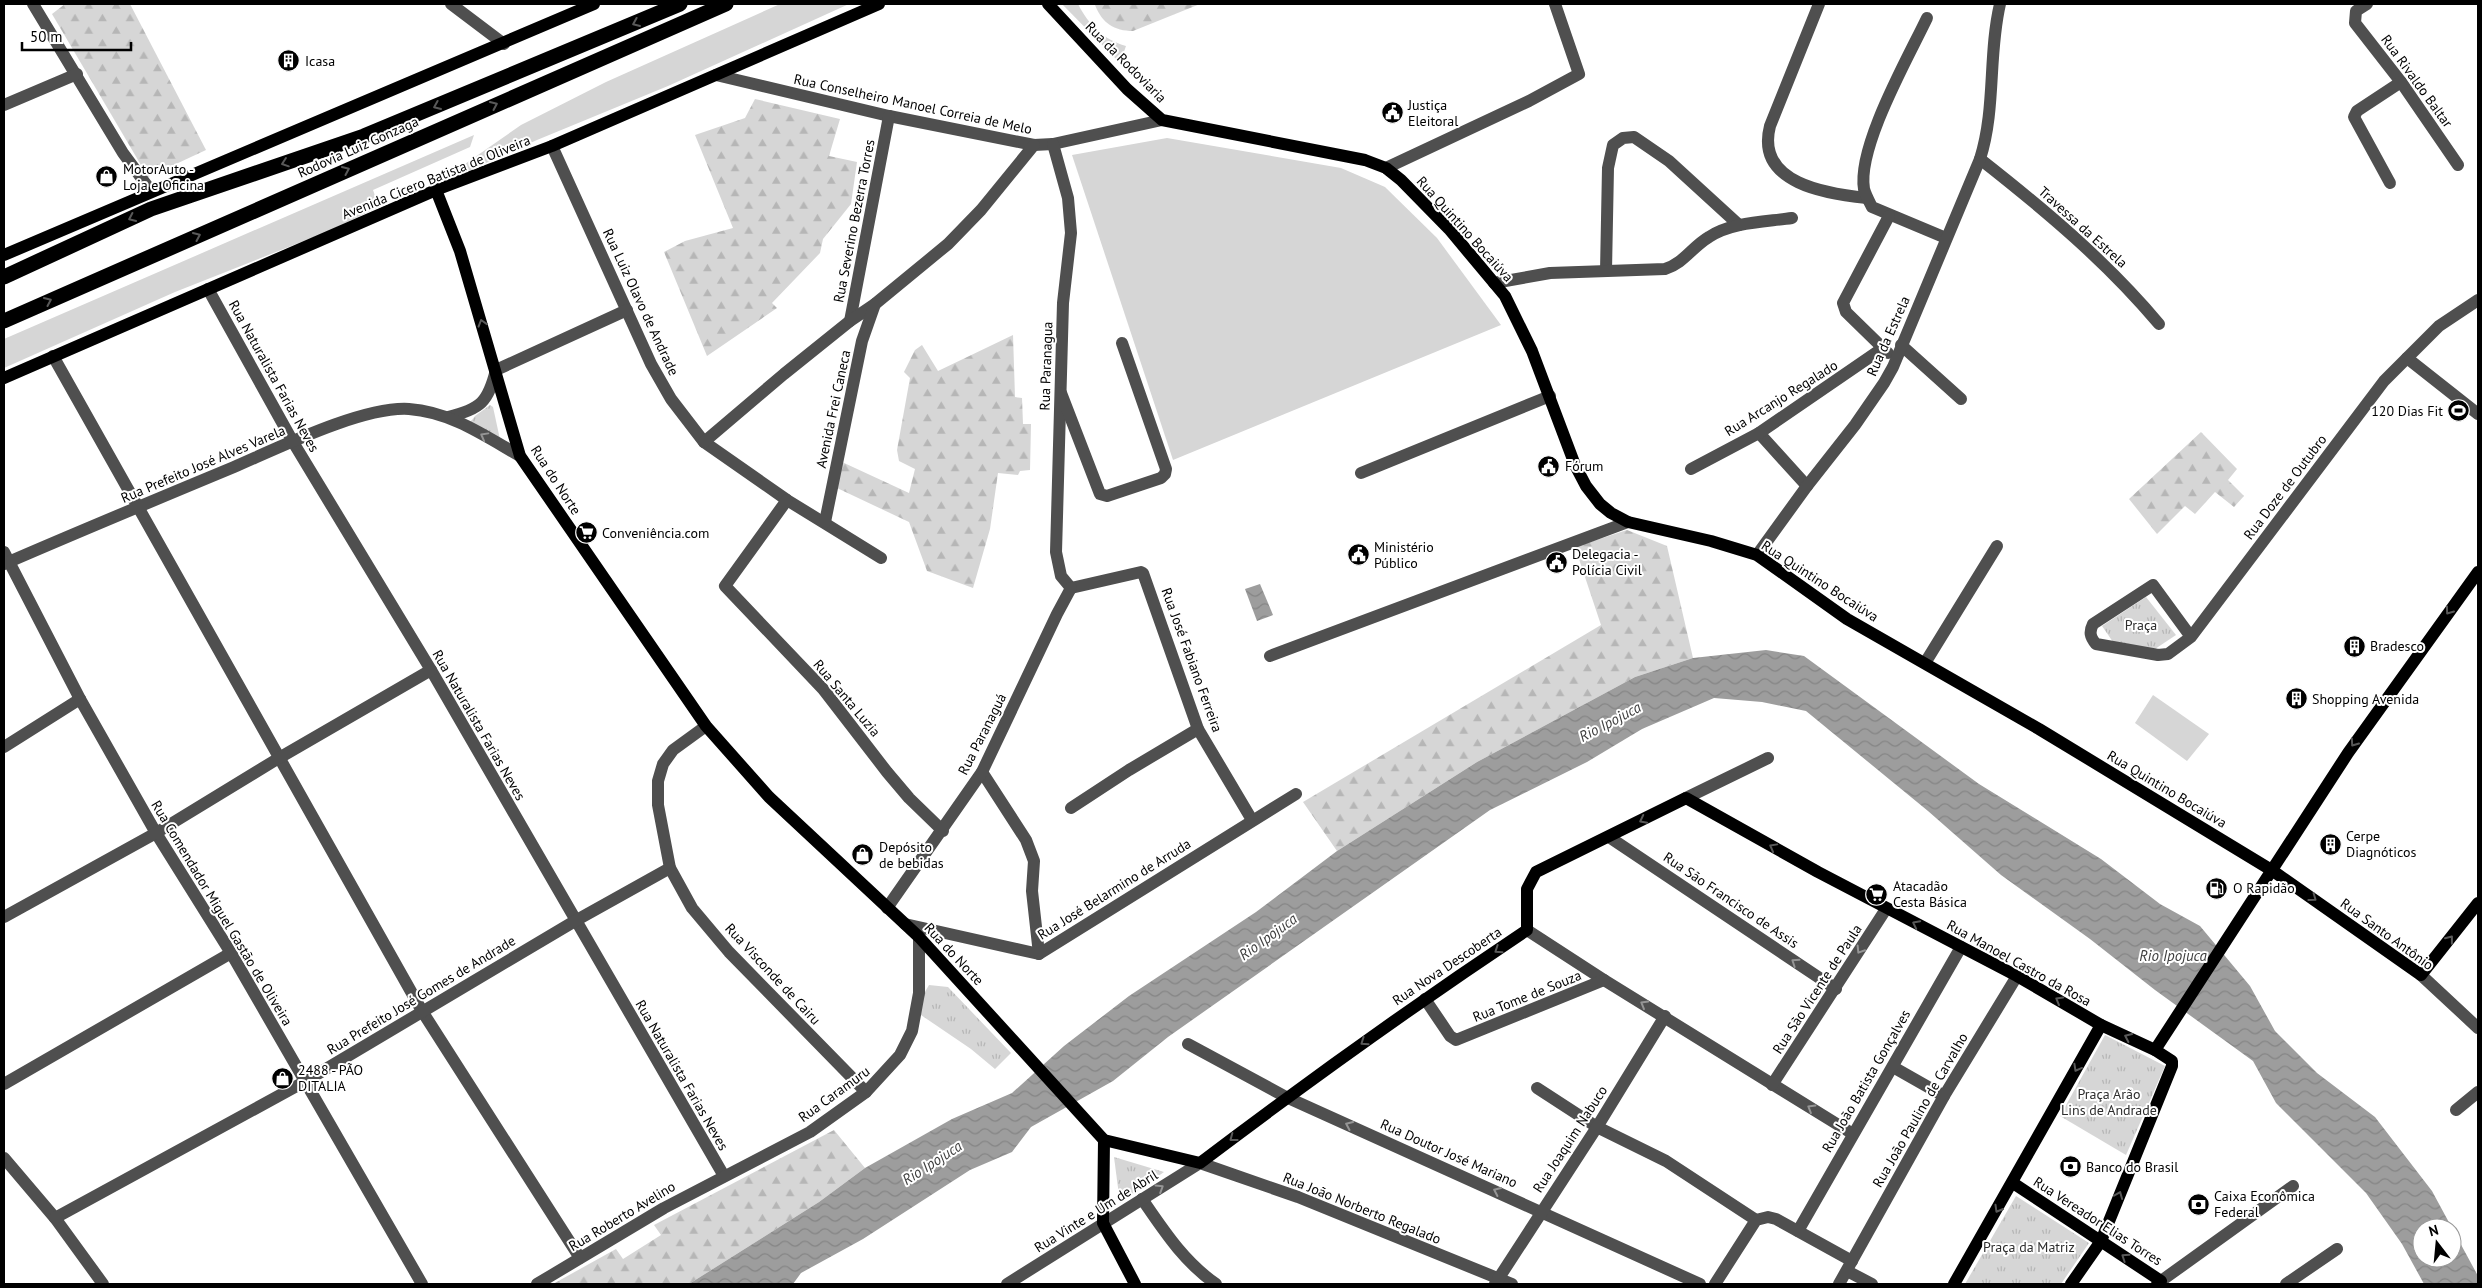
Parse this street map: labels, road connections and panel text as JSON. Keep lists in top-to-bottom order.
{
  "streets": {
    "highway": ["Rodovia Luiz Gonzaga"],
    "main road": [
      "Rua da Rodoviaria",
      "Avenida Cicero Batista de Oliveira",
      "Rua Quintino Bocaiúva",
      "Rua do Norte",
      "Rua Santo Antônio",
      "Rua Manoel Castro da Rosa",
      "Rua Nova Descoberta",
      "Rua Vereador Elias Torres"
    ],
    "street": [
      "Rua Rivaldo Baltar",
      "Rua Conselheiro Manoel Correia de Melo",
      "Rua Severino Bezerra Torres",
      "Travessa da Estrela",
      "Rua Luiz Olavo de Andrade",
      "Rua da Estrela",
      "Rua Paranagua",
      "Rua Naturalista Farias Neves",
      "Rua Arcanjo Regalado",
      "Avenida Frei Caneca",
      "Rua Prefeito José Alves Varela",
      "Rua Doze de Outubro",
      "Rua José Fabiano Ferreira",
      "Rua Santa Luzia",
      "Rua Paranaguá",
      "Rua José Belarmino de Arruda",
      "Rua São Francisco de Assis",
      "Rua Comendador Miguel Gastão de Oliveira",
      "Rua Visconde de Cairu",
      "Rua São Vicente de Paula",
      "Rua Prefeito José Gomes de Andrade",
      "Rua Tome de Souza",
      "Rua João Batista Gonçalves",
      "Rua Caramuru",
      "Rua João Paulino de Carvalho",
      "Rua Joaquim Nabuco",
      "Rua Doutor José Mariano",
      "Rua João Norberto Regalado",
      "Rua Vinte e Um de Abril",
      "Rua Roberto Avelino"
    ]
  },
  "crossings": [
    ["Rua da Rodoviaria", "Rua Conselheiro Manoel Correia de Melo"],
    ["Rua da Rodoviaria", "Rua Quintino Bocaiúva"],
    ["Rua Conselheiro Manoel Correia de Melo", "Avenida Cicero Batista de Oliveira"],
    ["Rua Conselheiro Manoel Correia de Melo", "Rua Severino Bezerra Torres"],
    ["Rua Conselheiro Manoel Correia de Melo", "Rua Quintino Bocaiúva"],
    ["Rua Conselheiro Manoel Correia de Melo", "Rua Paranagua"],
    ["Avenida Cicero Batista de Oliveira", "Rua Luiz Olavo de Andrade"],
    ["Avenida Cicero Batista de Oliveira", "Rua Naturalista Farias Neves"],
    ["Avenida Cicero Batista de Oliveira", "Rua do Norte"],
    ["Rua Severino Bezerra Torres", "Rua Luiz Olavo de Andrade"],
    ["Travessa da Estrela", "Rua da Estrela"],
    ["Rua Quintino Bocaiúva", "Rua da Estrela"],
    ["Rua Quintino Bocaiúva", "Rua Santo Antônio"],
    ["Rua Luiz Olavo de Andrade", "Avenida Frei Caneca"],
    ["Rua Luiz Olavo de Andrade", "Rua Santa Luzia"],
    ["Rua Paranagua", "Rua José Fabiano Ferreira"],
    ["Rua Paranagua", "Rua Paranaguá"],
    ["Rua Naturalista Farias Neves", "Rua Prefeito José Alves Varela"],
    ["Rua Naturalista Farias Neves", "Rua Prefeito José Gomes de Andrade"],
    ["Rua Naturalista Farias Neves", "Rua Caramuru"],
    ["Rua Naturalista Farias Neves", "Rua Roberto Avelino"],
    ["Rua Prefeito José Alves Varela", "Rua do Norte"],
    ["Rua Prefeito José Alves Varela", "Rua Comendador Miguel Gastão de Oliveira"],
    ["Rua do Norte", "Rua Paranaguá"],
    ["Rua do Norte", "Rua José Belarmino de Arruda"],
    ["Rua do Norte", "Rua Caramuru"],
    ["Rua José Fabiano Ferreira", "Rua Paranaguá"],
    ["Rua José Fabiano Ferreira", "Rua José Belarmino de Arruda"],
    ["Rua Santa Luzia", "Rua Paranaguá"],
    ["Rua São Francisco de Assis", "Rua São Vicente de Paula"],
    ["Rua Comendador Miguel Gastão de Oliveira", "Rua Prefeito José Gomes de Andrade"],
    ["Rua Manoel Castro da Rosa", "Rua São Vicente de Paula"],
    ["Rua Manoel Castro da Rosa", "Rua João Batista Gonçalves"],
    ["Rua Manoel Castro da Rosa", "Rua João Paulino de Carvalho"],
    ["Rua Manoel Castro da Rosa", "Rua Vereador Elias Torres"],
    ["Rua Nova Descoberta", "Rua Tome de Souza"],
    ["Rua Nova Descoberta", "Rua Doutor José Mariano"],
    ["Rua Nova Descoberta", "Rua João Norberto Regalado"],
    ["Rua Nova Descoberta", "Rua Vinte e Um de Abril"],
    ["Rua Visconde de Cairu", "Rua Prefeito José Gomes de Andrade"],
    ["Rua Visconde de Cairu", "Rua Caramuru"],
    ["Rua Caramuru", "Rua Roberto Avelino"],
    ["Rua Joaquim Nabuco", "Rua Doutor José Mariano"],
    ["Rua Joaquim Nabuco", "Rua João Norberto Regalado"],
    ["Rua João Norberto Regalado", "Rua Vinte e Um de Abril"]
  ],
  "one_way": [
    "Rua São Francisco de Assis",
    "Rua Santo Antônio",
    "Rua Manoel Castro da Rosa",
    "Rua Nova Descoberta",
    "Rua São Vicente de Paula",
    "Rua Doutor José Mariano",
    "Rua Vereador Elias Torres"
  ],
  "water": ["Rio Ipojuca"],
  "parks": ["Praça", "Praça Arão Lins de Andrade", "Praça da Matriz"],
  "places": {
    "building": [
      "Icasa",
      "Bradesco",
      "Shopping Avenida",
      "Cerpe Diagnóticos"
    ],
    "public building": [
      "Justiça Eleitoral",
      "Fórum",
      "Ministério Público",
      "Delegacia - Polícia Civil"
    ],
    "shop": ["MotorAuto - Loja e Oficina", "Depósito de bebidas", "2488 - PÃO DITALIA"],
    "sports": ["120 Dias Fit"],
    "supermarket": ["Conveniência.com", "Atacadão Cesta Básica"],
    "fuel station": ["O Rapidão"],
    "bank": ["Banco do Brasil", "Caixa Econômica Federal"]
  },
  "scale_bar": "50 m",
  "north": "top"
}
